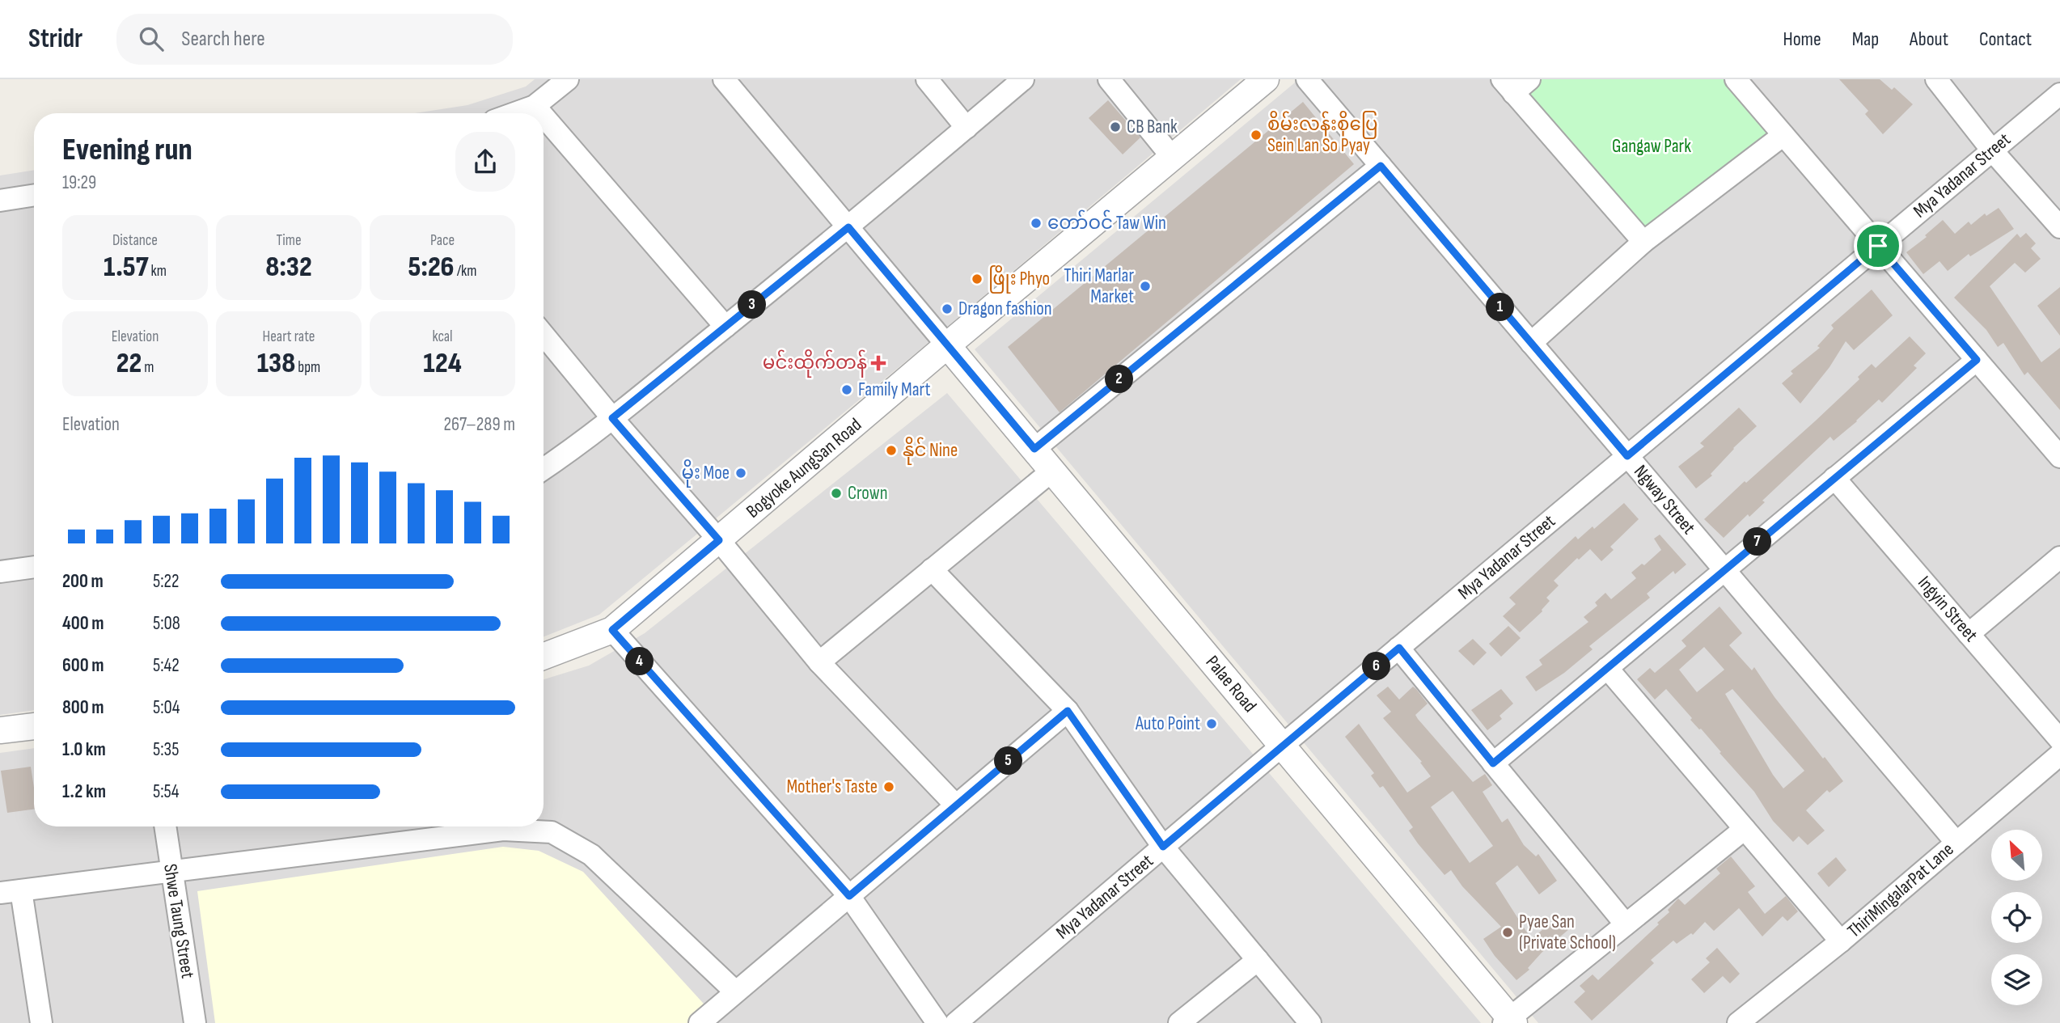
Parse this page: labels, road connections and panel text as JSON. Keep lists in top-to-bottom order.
{
  "streets": {
    "street": [
      "Mya Yadanar Street",
      "Bogyoke AungSan Road",
      "Ngway Street",
      "Ingyin Street",
      "Palae Road",
      "ThiriMingalarPat Lane",
      "Shwe Taung Street"
    ]
  },
  "crossings": [
    ["Mya Yadanar Street", "Ngway Street"],
    ["Mya Yadanar Street", "Palae Road"],
    ["Bogyoke AungSan Road", "Palae Road"],
    ["Ngway Street", "ThiriMingalarPat Lane"]
  ],
  "parks": ["Gangaw Park"],
  "places": {
    "other": [
      "CB Bank",
      "စိမ်းလန်းစိုပြေ Sein Lan So Pyay",
      "တော်ဝင် Taw Win",
      "ဖြိုး Phyo",
      "Thiri Marlar Market",
      "Dragon fashion",
      "Family Mart",
      "နိုင် Nine",
      "မိုး Moe",
      "Crown",
      "Auto Point",
      "Mother's Taste",
      "Pyae San (Private School)"
    ],
    "health": ["မင်းထိုက်တန်"]
  },
  "north": "top left",
  "page": {
    "header": "Stridr",
    "search": "Search here",
    "nav": [
      "Home",
      "Map",
      "About",
      "Contact"
    ],
    "heading": ["Evening run", "19:29"],
    "stats": [
      ["Distance", "1.57 km"],
      ["Time", "8:32"],
      ["Pace", "5:26 /km"],
      ["Elevation", "22 m"],
      ["Heart rate", "138 bpm"],
      ["kcal", "124"]
    ],
    "pins": [
      "3",
      "1",
      "2",
      "7",
      "4",
      "6",
      "5"
    ],
    "chart": ["Elevation", "267–289 m"],
    "list": [
      {
        "name": "200 m",
        "note": "5:22"
      },
      {
        "name": "400 m",
        "note": "5:08"
      },
      {
        "name": "600 m",
        "note": "5:42"
      },
      {
        "name": "800 m",
        "note": "5:04"
      },
      {
        "name": "1.0 km",
        "note": "5:35"
      },
      {
        "name": "1.2 km",
        "note": "5:54"
      }
    ]
  }
}
